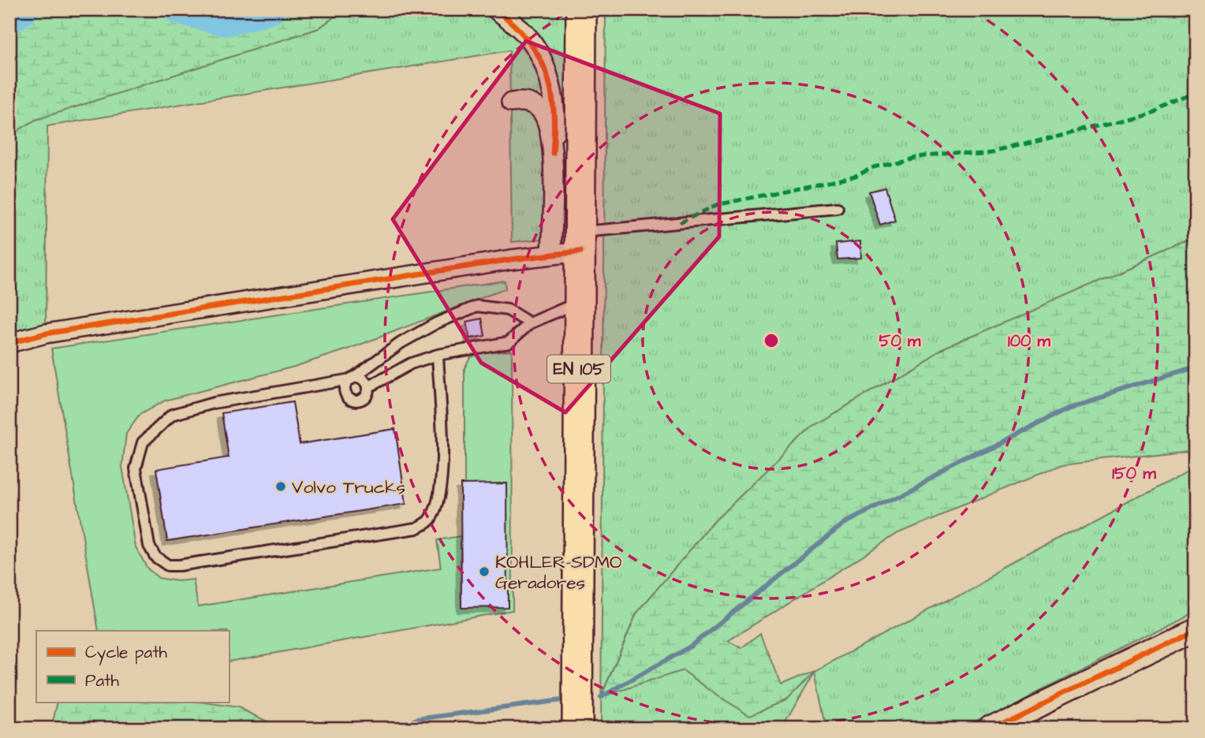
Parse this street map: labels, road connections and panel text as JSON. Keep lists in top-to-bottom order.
{
  "streets": {
    "main road": ["EN 105"]
  },
  "places": ["Volvo Trucks", "KOHLER-SDMO Geradores"],
  "legend": ["Cycle path", "Path"],
  "rings": ["50 m", "100 m", "150 m"]
}
